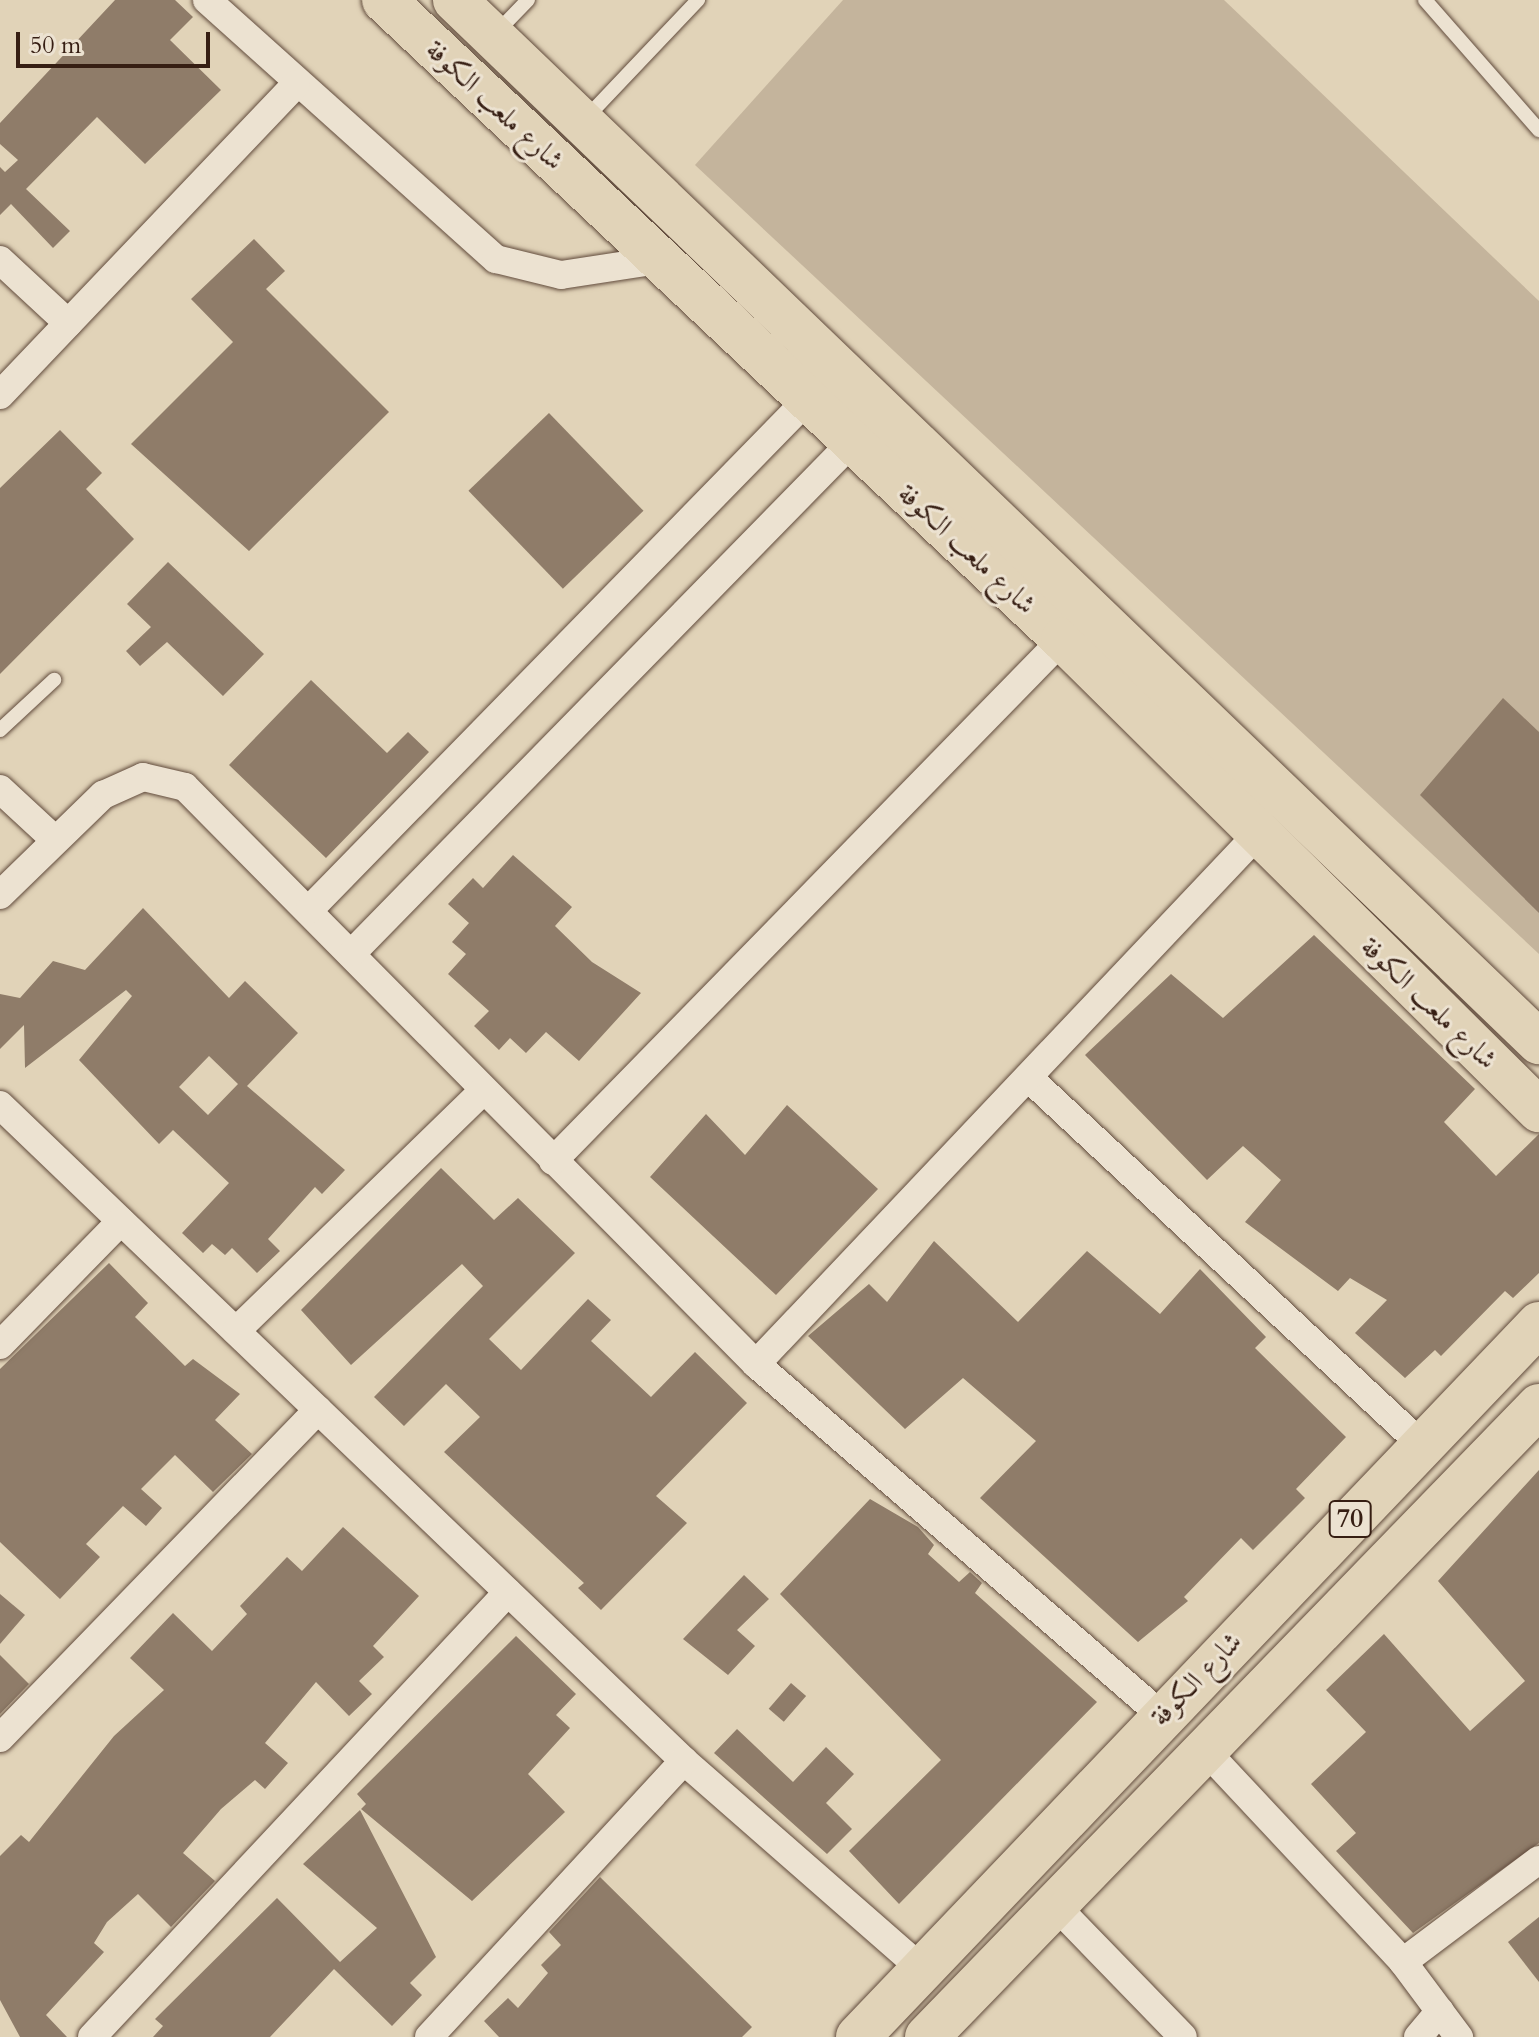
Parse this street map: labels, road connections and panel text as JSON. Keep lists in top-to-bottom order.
{
  "streets": {
    "main road": ["شارع ملعب الكوفة", "70", "شارع الكوفة"]
  },
  "scale_bar": "50 m"
}
